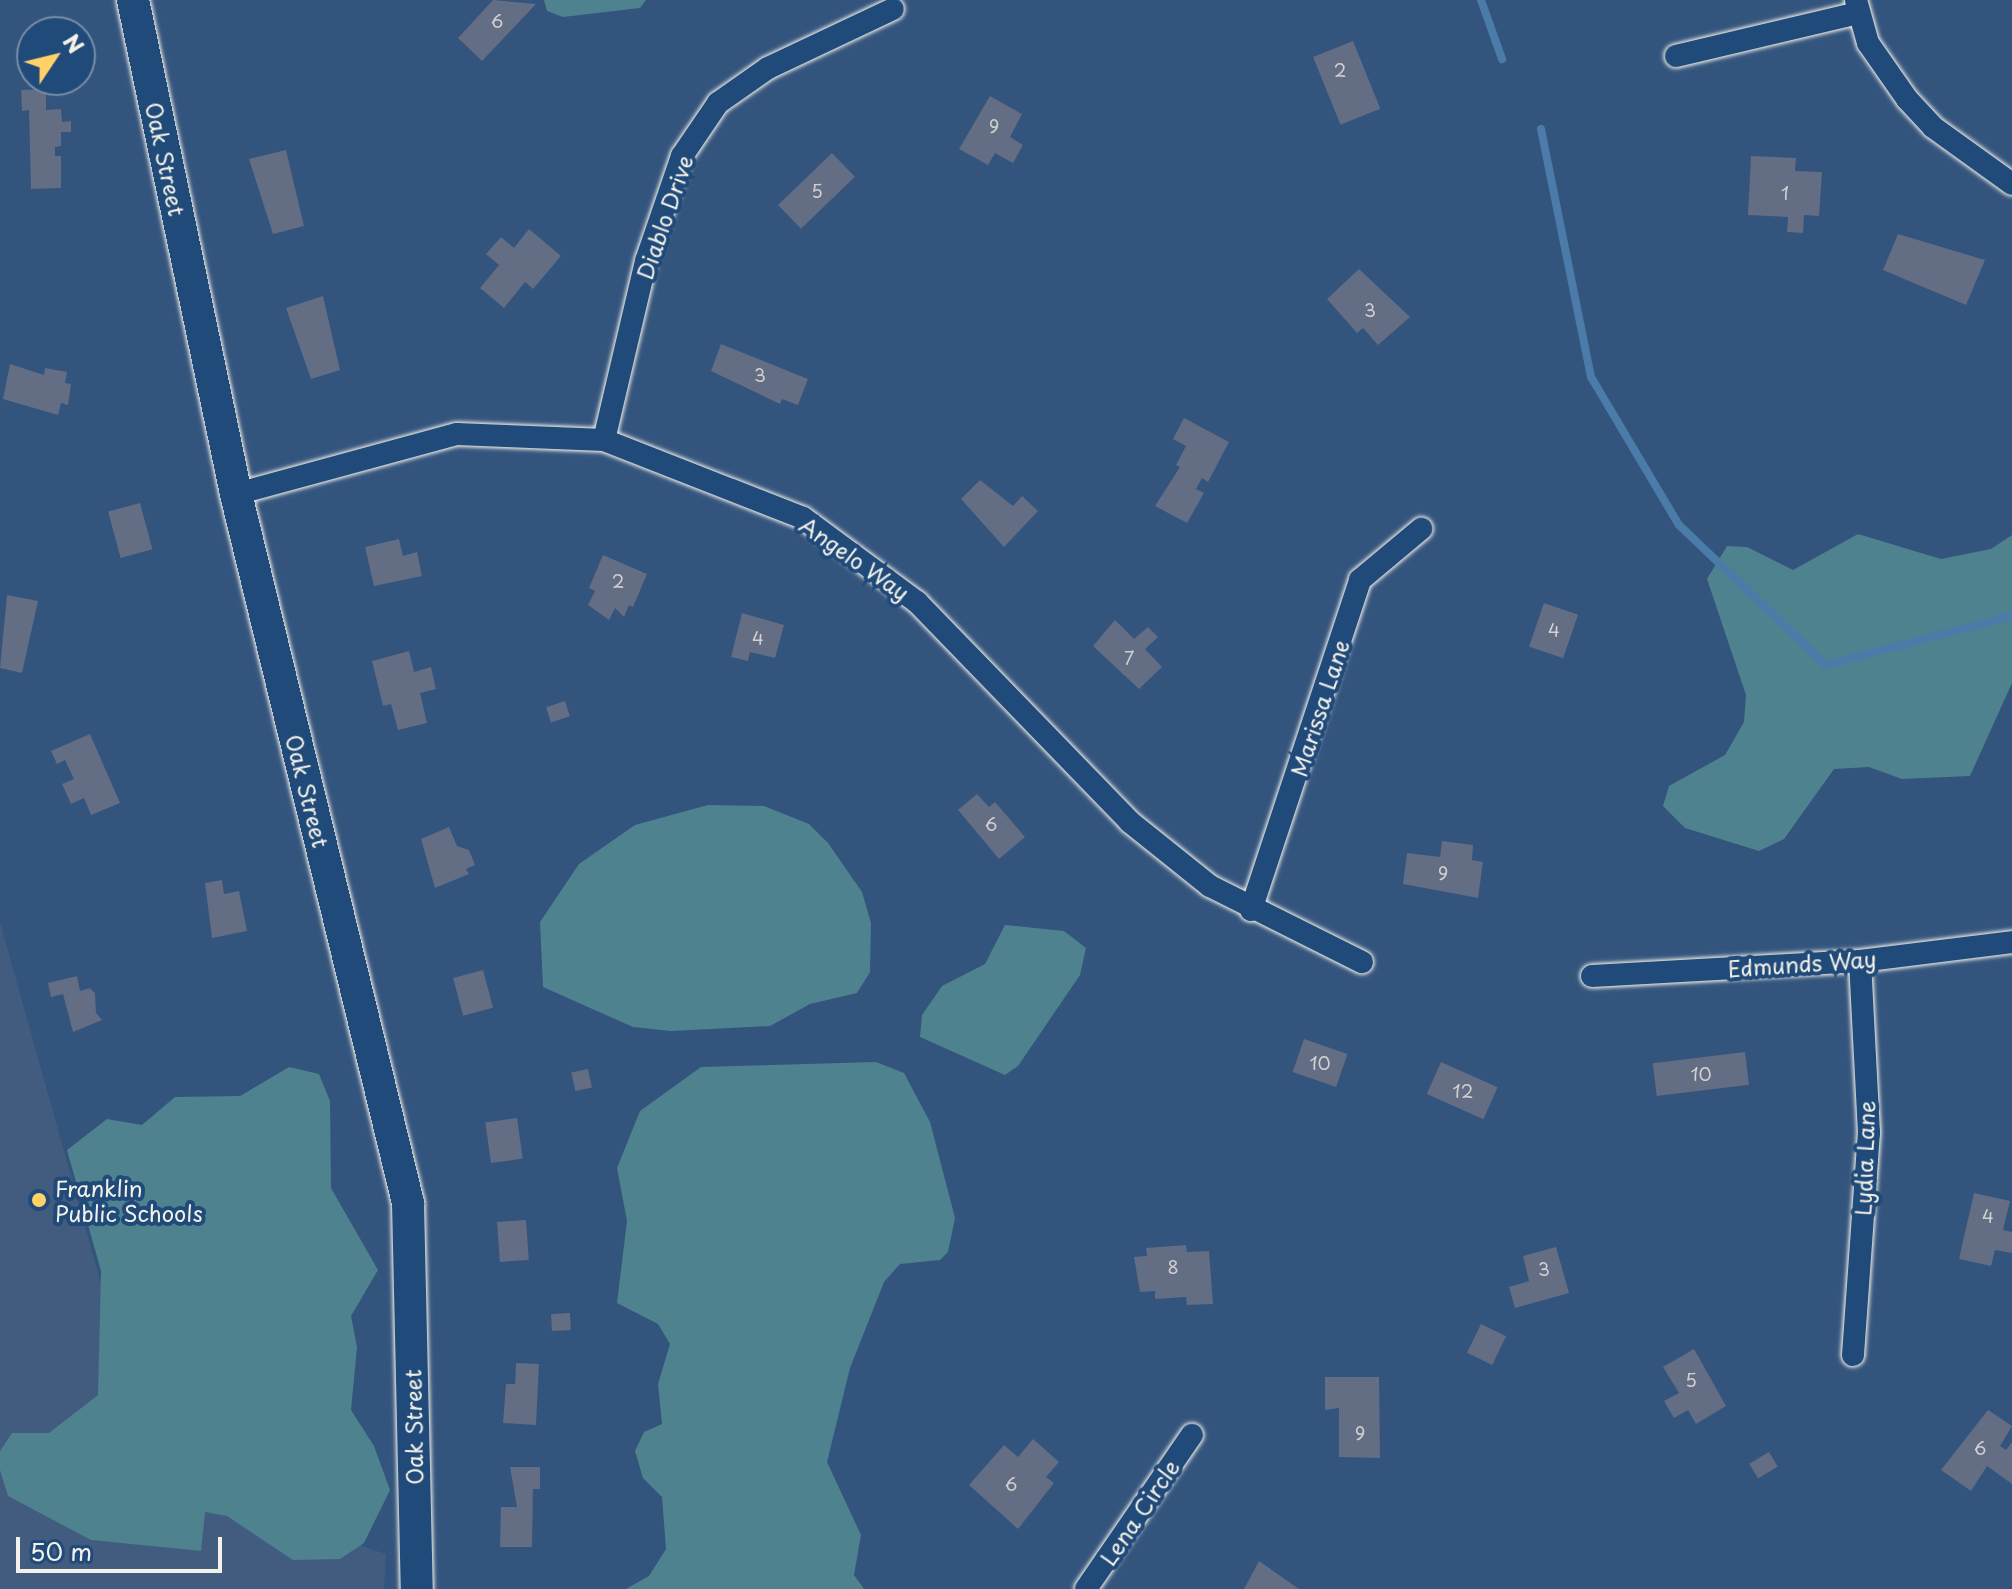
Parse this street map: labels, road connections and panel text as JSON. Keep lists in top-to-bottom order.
{
  "streets": {
    "main road": ["Oak Street"],
    "street": [
      "Diablo Drive",
      "Angelo Way",
      "Marissa Lane",
      "Edmunds Way",
      "Lydia Lane",
      "Lena Circle"
    ]
  },
  "crossings": [
    ["Oak Street", "Angelo Way"],
    ["Diablo Drive", "Angelo Way"],
    ["Angelo Way", "Marissa Lane"],
    ["Edmunds Way", "Lydia Lane"]
  ],
  "places": ["Franklin Public Schools"],
  "house_numbers": [
    "6",
    "2",
    "9",
    "5",
    "1",
    "3",
    "3",
    "2",
    "4",
    "4",
    "7",
    "6",
    "9",
    "10",
    "10",
    "12",
    "4",
    "8",
    "3",
    "5",
    "9",
    "6",
    "6"
  ],
  "scale_bar": "50 m",
  "north": "top right"
}
